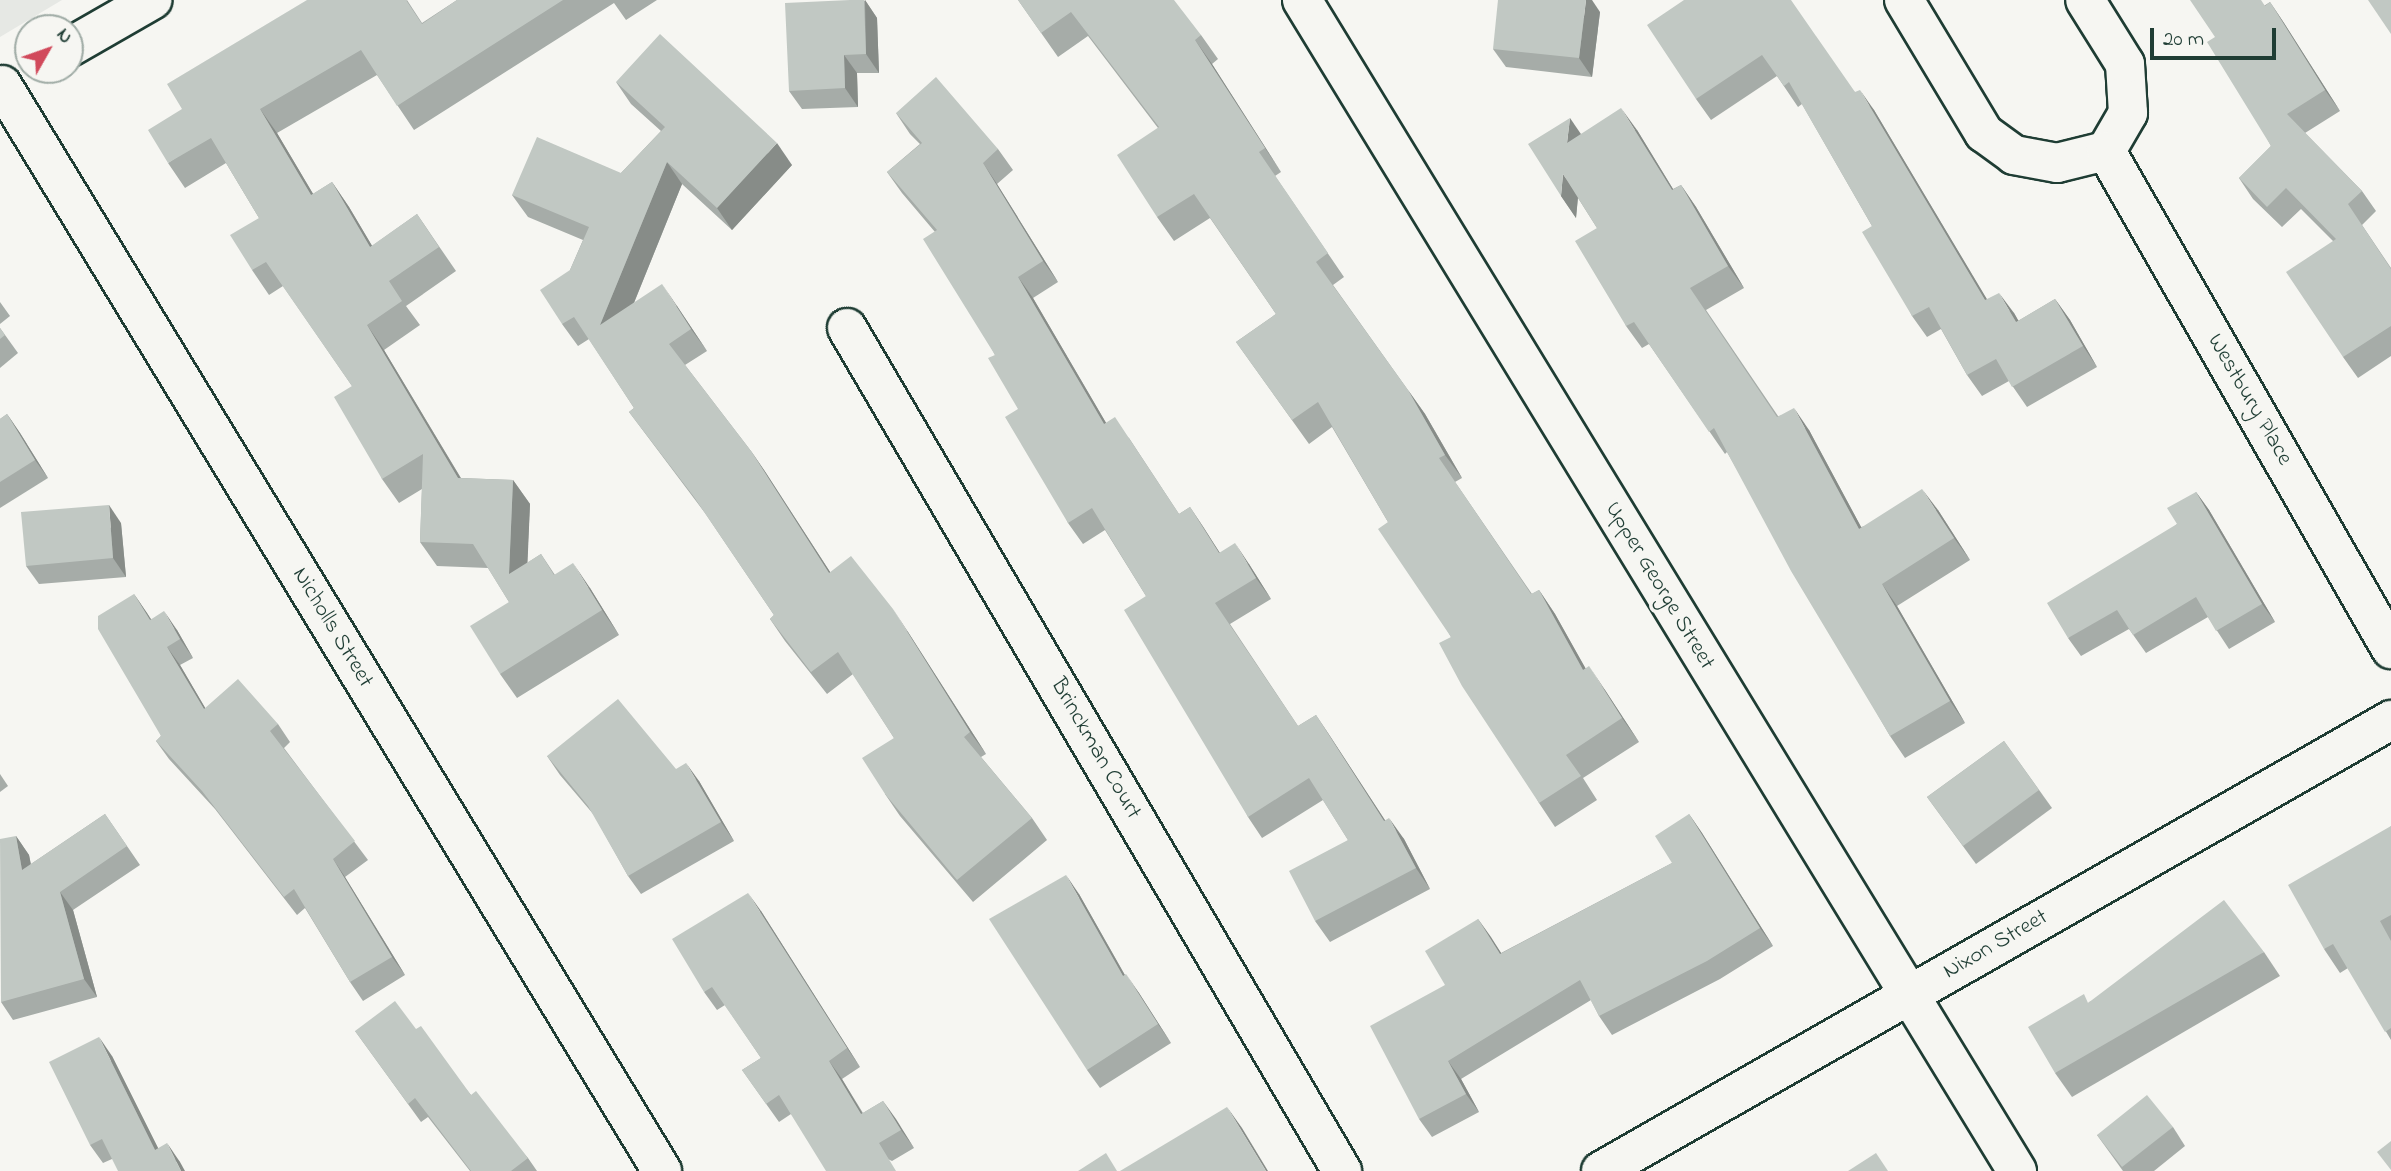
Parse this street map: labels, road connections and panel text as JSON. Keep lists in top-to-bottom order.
{
  "streets": {
    "street": [
      "Westbury Place",
      "Upper George Street",
      "Nicholls Street",
      "Brinckman Court",
      "Nixon Street"
    ]
  },
  "crossings": [
    ["Upper George Street", "Nixon Street"]
  ],
  "scale_bar": "20 m",
  "north": "top right"
}
